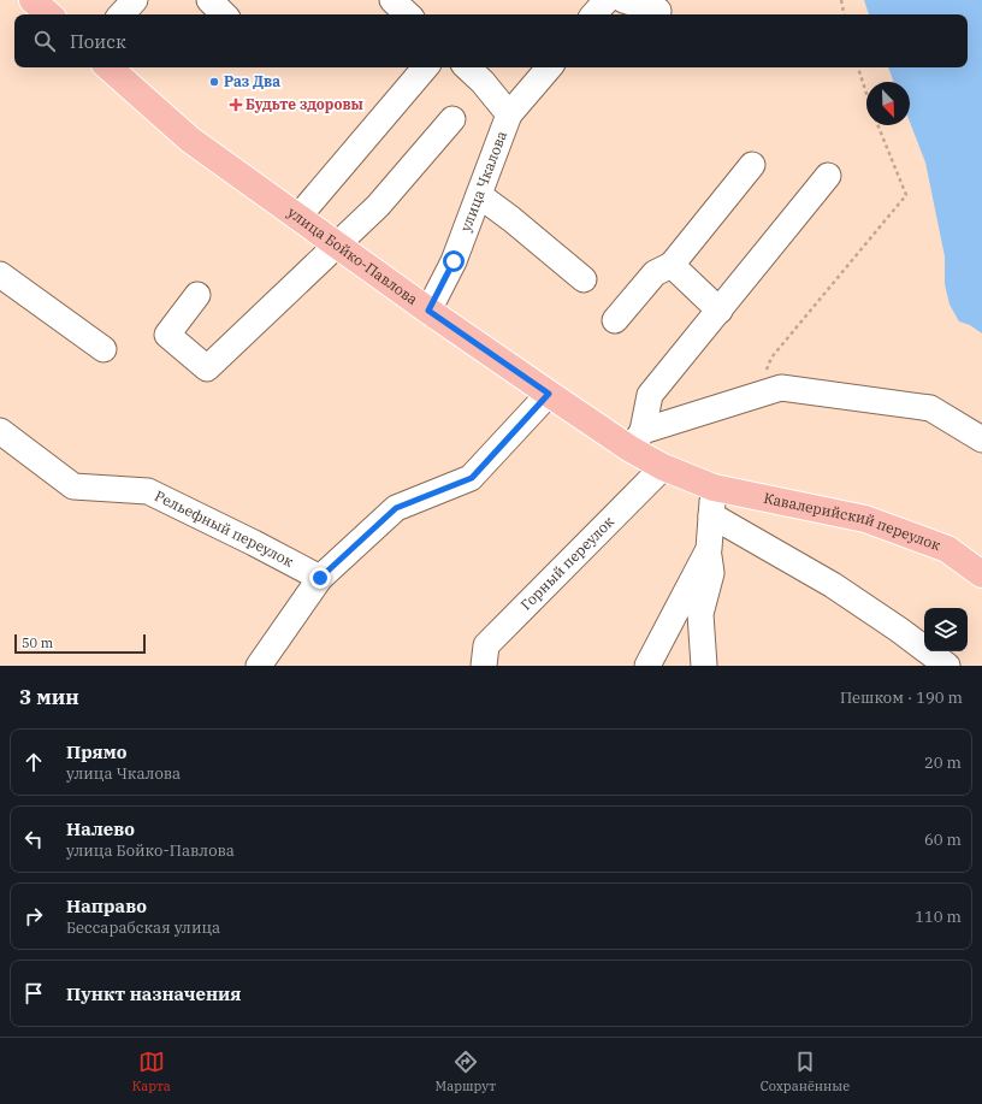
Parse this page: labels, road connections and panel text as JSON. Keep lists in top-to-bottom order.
{
  "streets": {
    "main road": ["улица Бойко-Павлова", "Кавалерийский переулок"],
    "street": ["улица Чкалова", "Рельефный переулок", "Горный переулок"]
  },
  "crossings": [
    ["улица Чкалова", "улица Бойко-Павлова"],
    ["улица Бойко-Павлова", "Кавалерийский переулок"],
    ["улица Бойко-Павлова", "Горный переулок"]
  ],
  "places": {
    "other": ["Раз Два"],
    "health": ["Будьте здоровы"]
  },
  "scale_bar": "50 m",
  "north": "bottom right",
  "page": {
    "search": "Поиск",
    "scale": "50 m",
    "heading": ["3 мин", "Пешком · 190 m"],
    "list": [
      ["Прямо", "улица Чкалова", "20 m"],
      ["Налево", "улица Бойко-Павлова", "60 m"],
      ["Направо", "Бессарабская улица", "110 m"],
      "Пункт назначения"
    ],
    "nav": ["Карта", "Маршрут", "Сохранённые"]
  }
}
